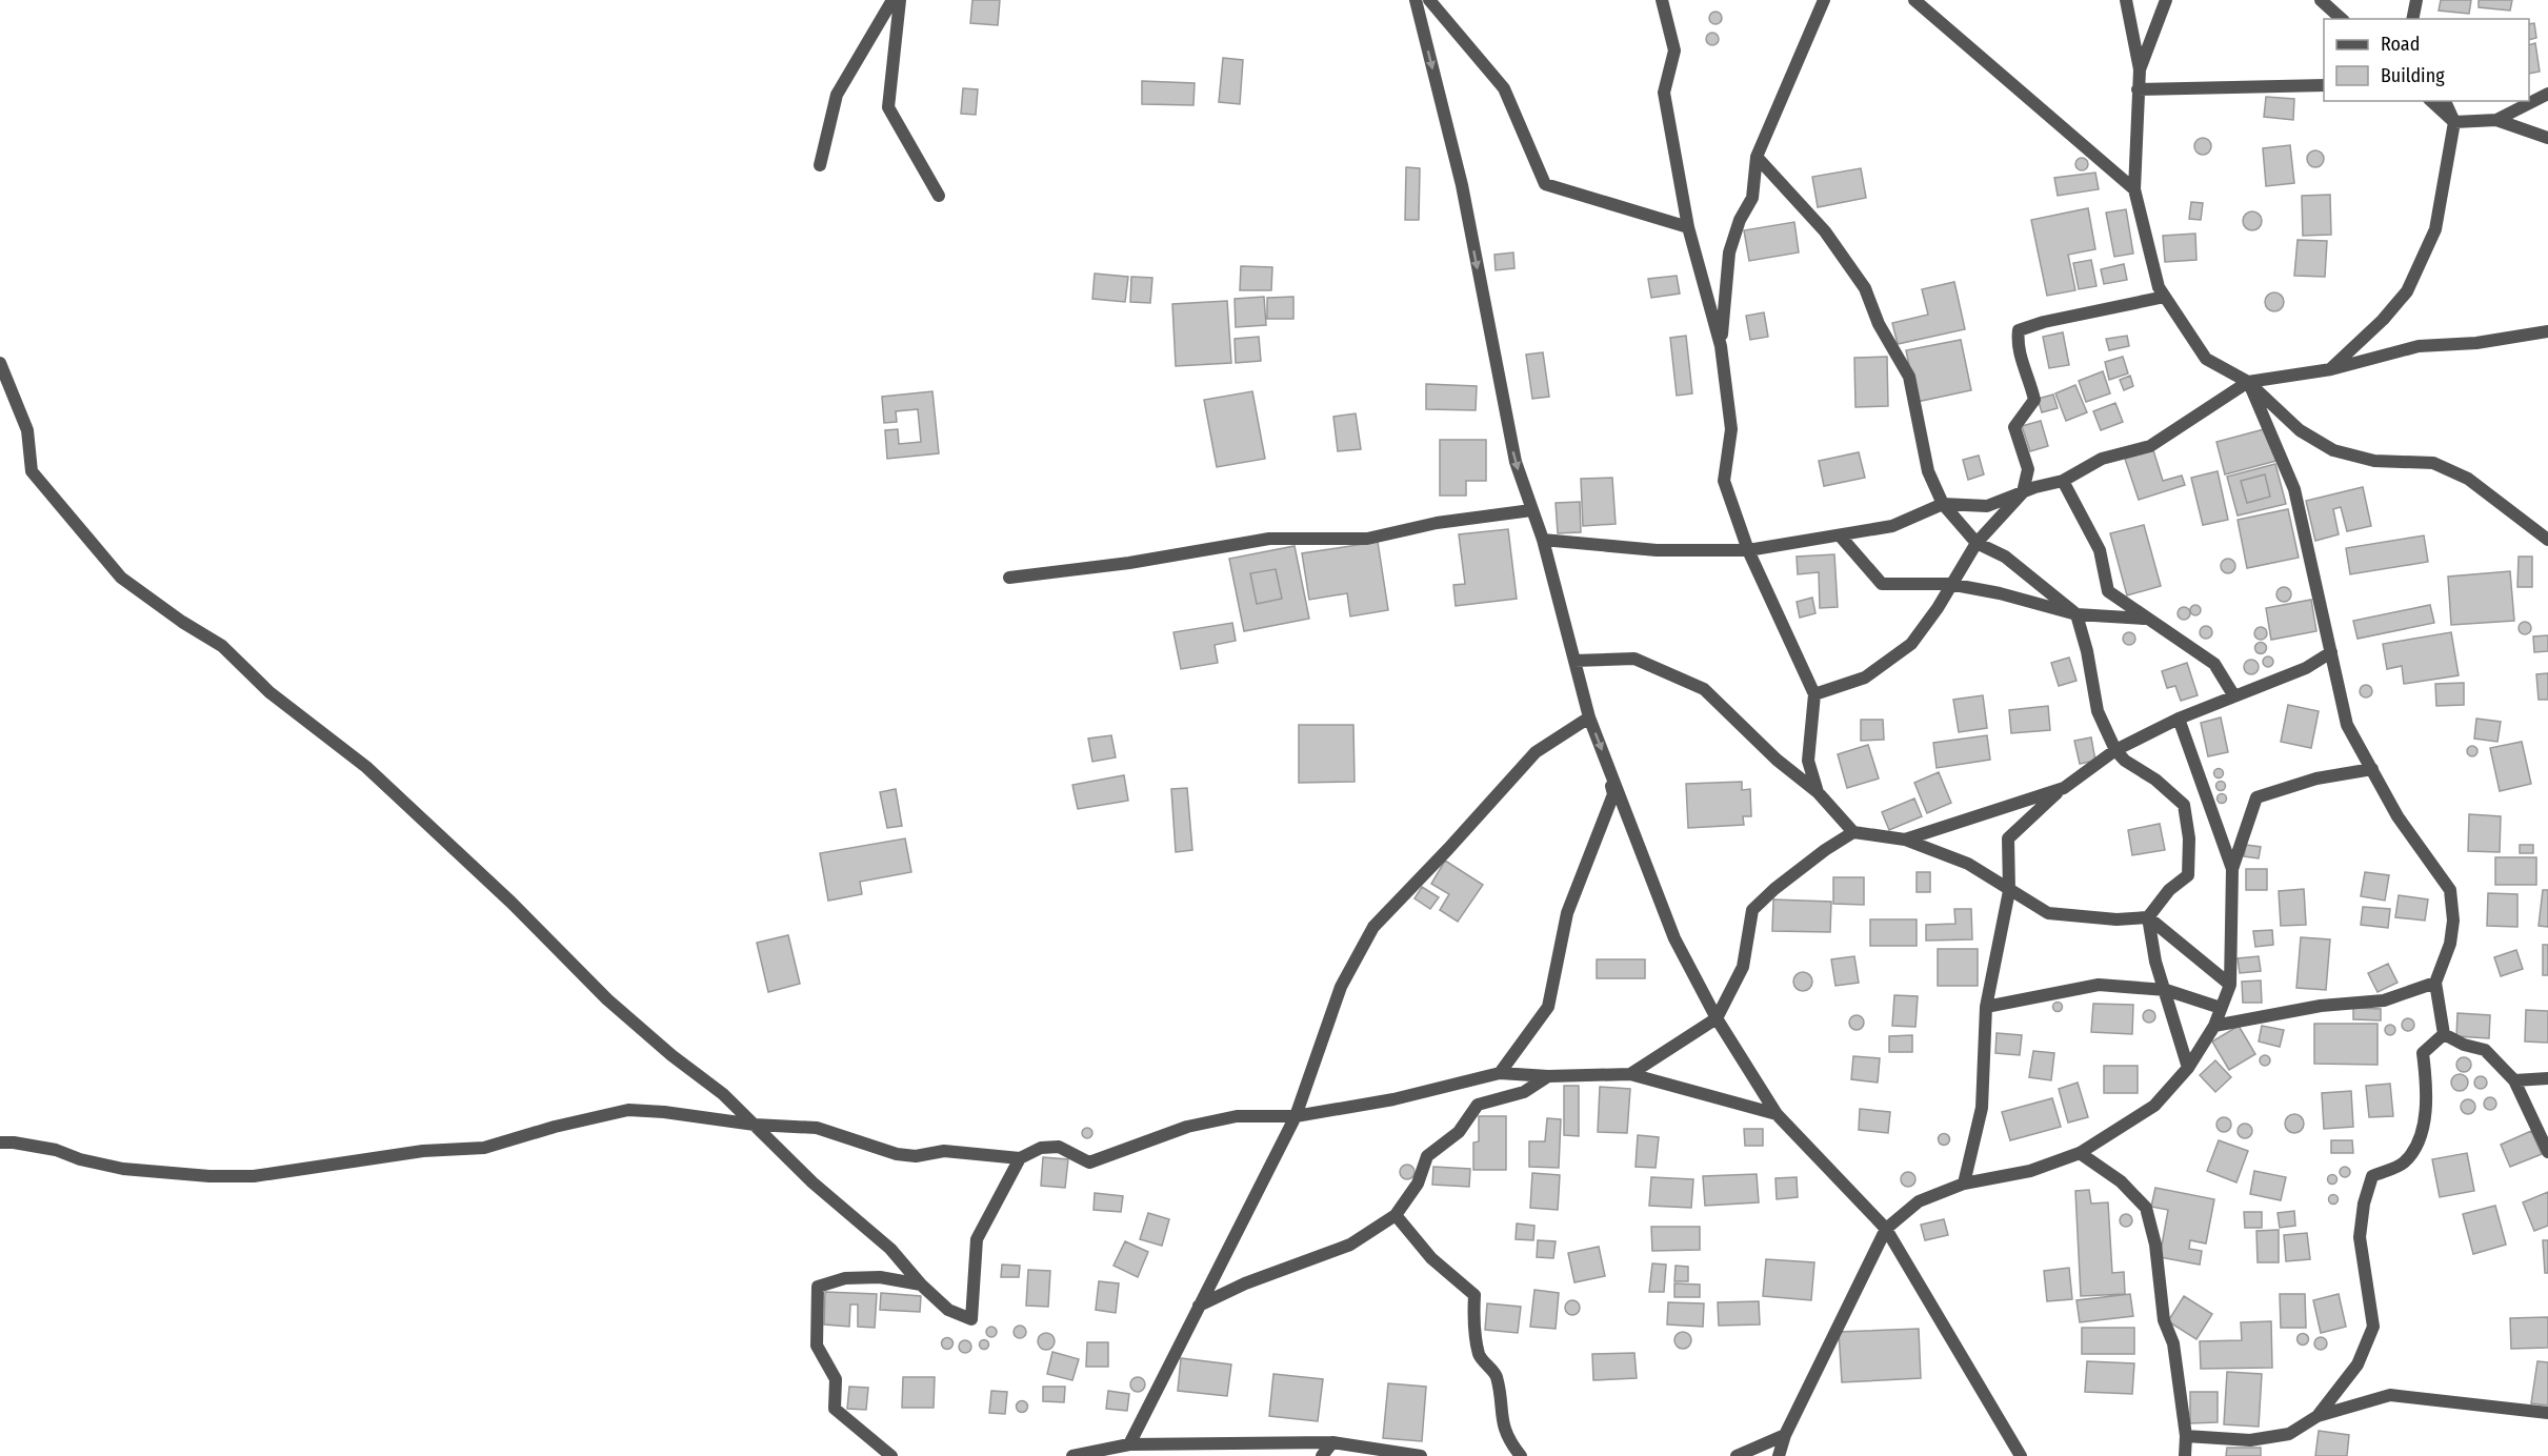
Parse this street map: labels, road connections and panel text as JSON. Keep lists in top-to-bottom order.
{
  "legend": ["Road", "Building"]
}
